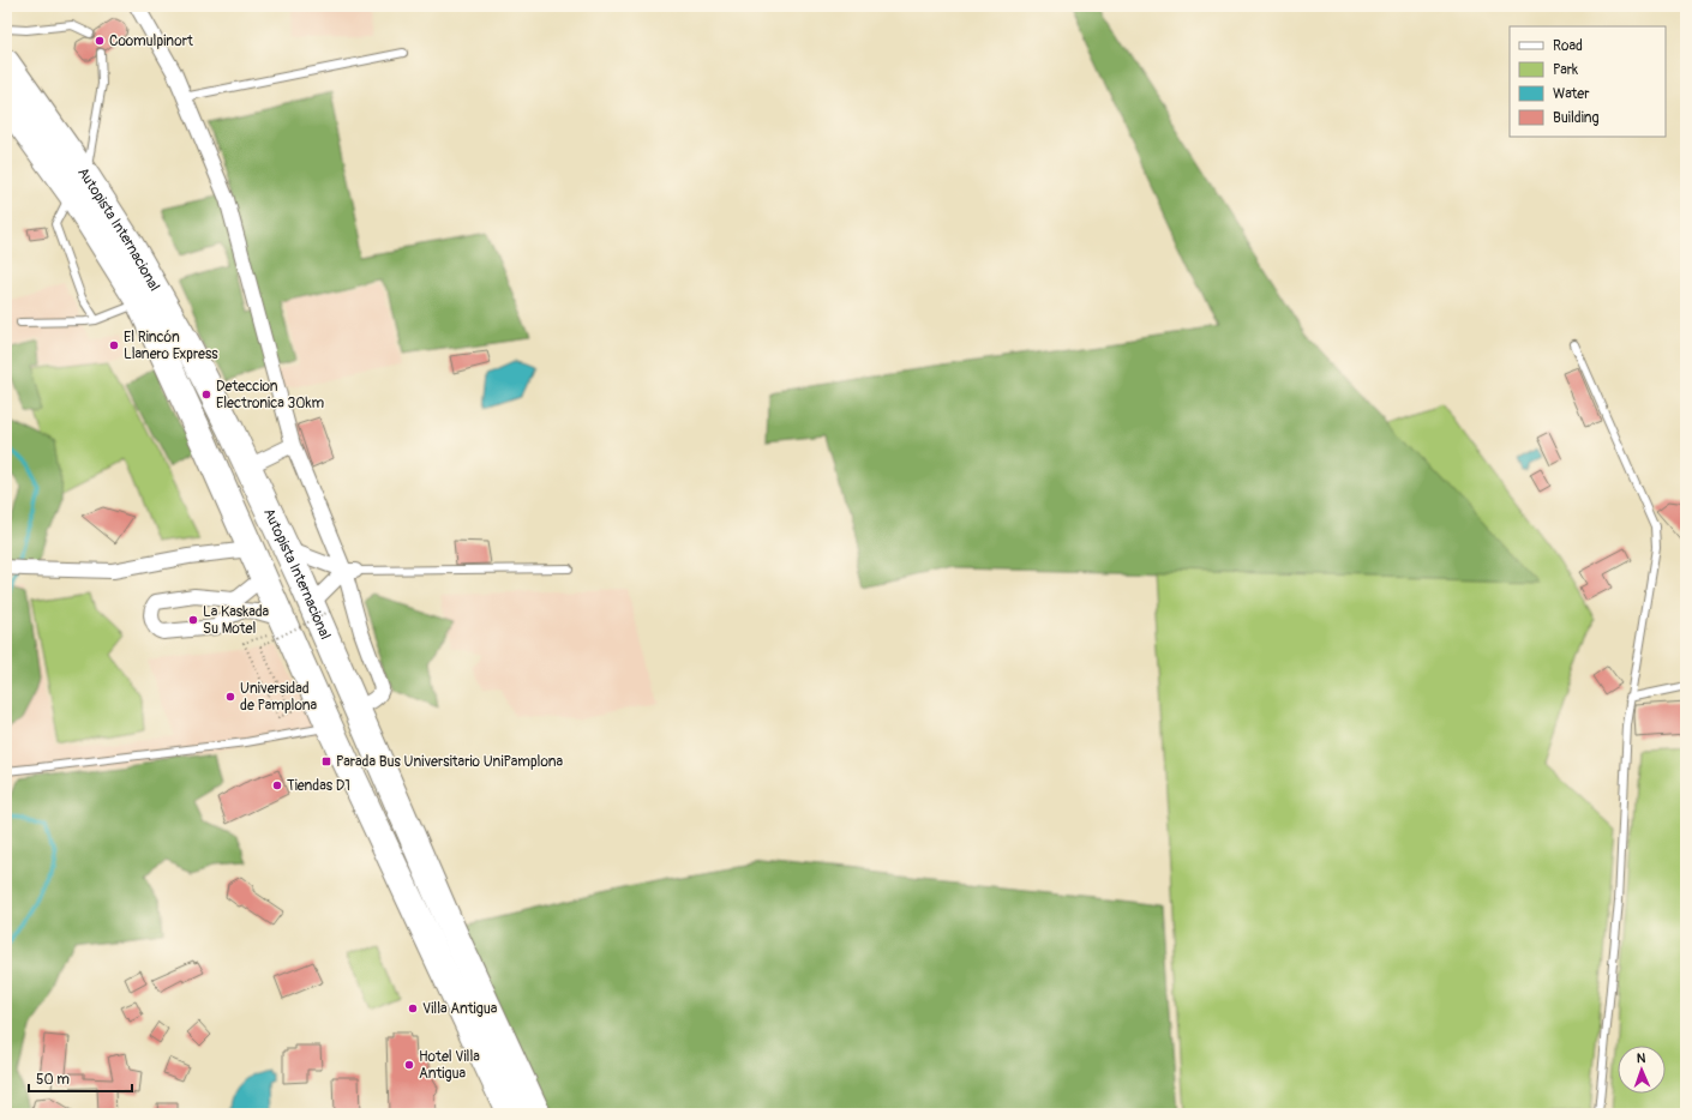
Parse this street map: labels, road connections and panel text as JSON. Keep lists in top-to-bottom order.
{
  "streets": {
    "highway": ["Autopista Internacional"]
  },
  "places": {
    "other": [
      "Coomulpinort",
      "El Rincón Llanero Express",
      "Deteccion Electronica 30km",
      "La Kaskada Su Motel",
      "Universidad de Pamplona",
      "Tiendas D1",
      "Villa Antigua",
      "Hotel Villa Antigua"
    ],
    "transit": ["Parada Bus Universitario UniPamplona"]
  },
  "legend": [
    "Road",
    "Park",
    "Water",
    "Building"
  ],
  "scale_bar": "50 m",
  "north": "top"
}
